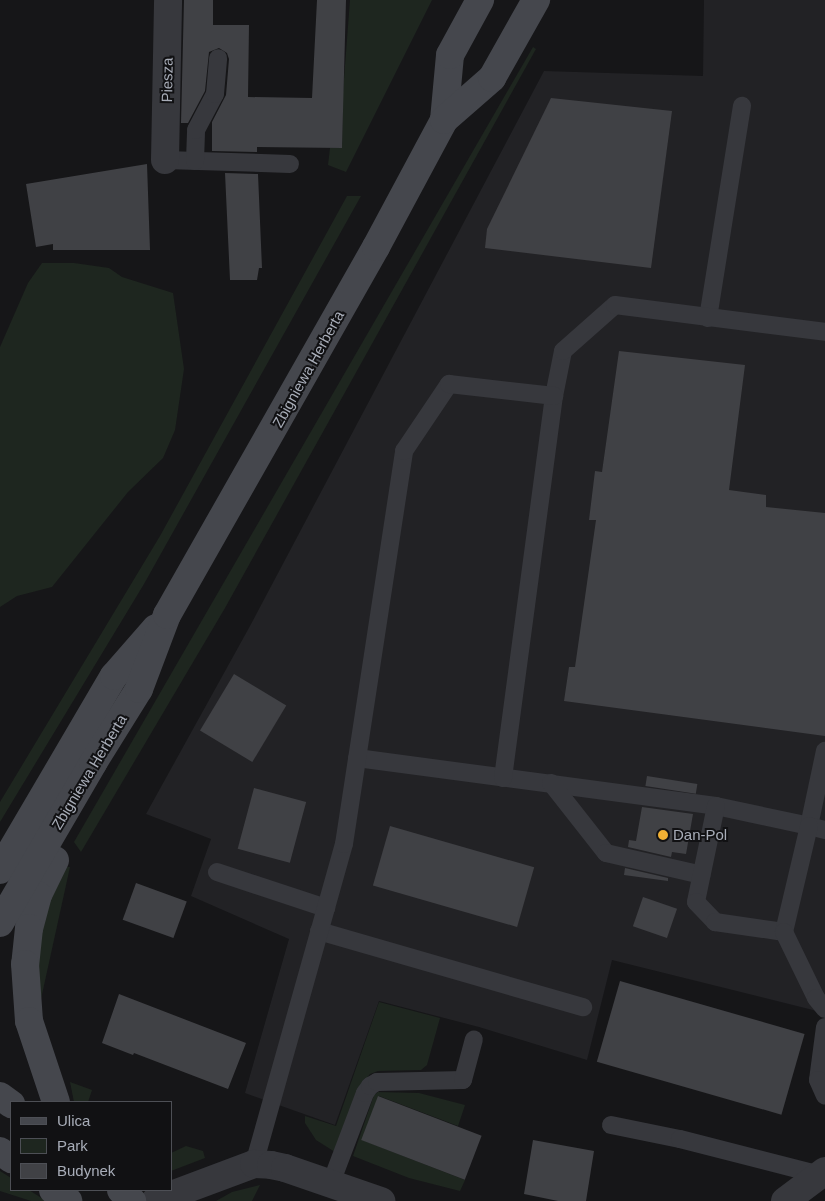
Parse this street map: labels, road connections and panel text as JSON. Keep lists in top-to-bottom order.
{
  "streets": {
    "street": ["Piesza", "Zbigniewa Herberta"]
  },
  "places": ["Dan-Pol"],
  "legend": ["Ulica", "Park", "Budynek"]
}
